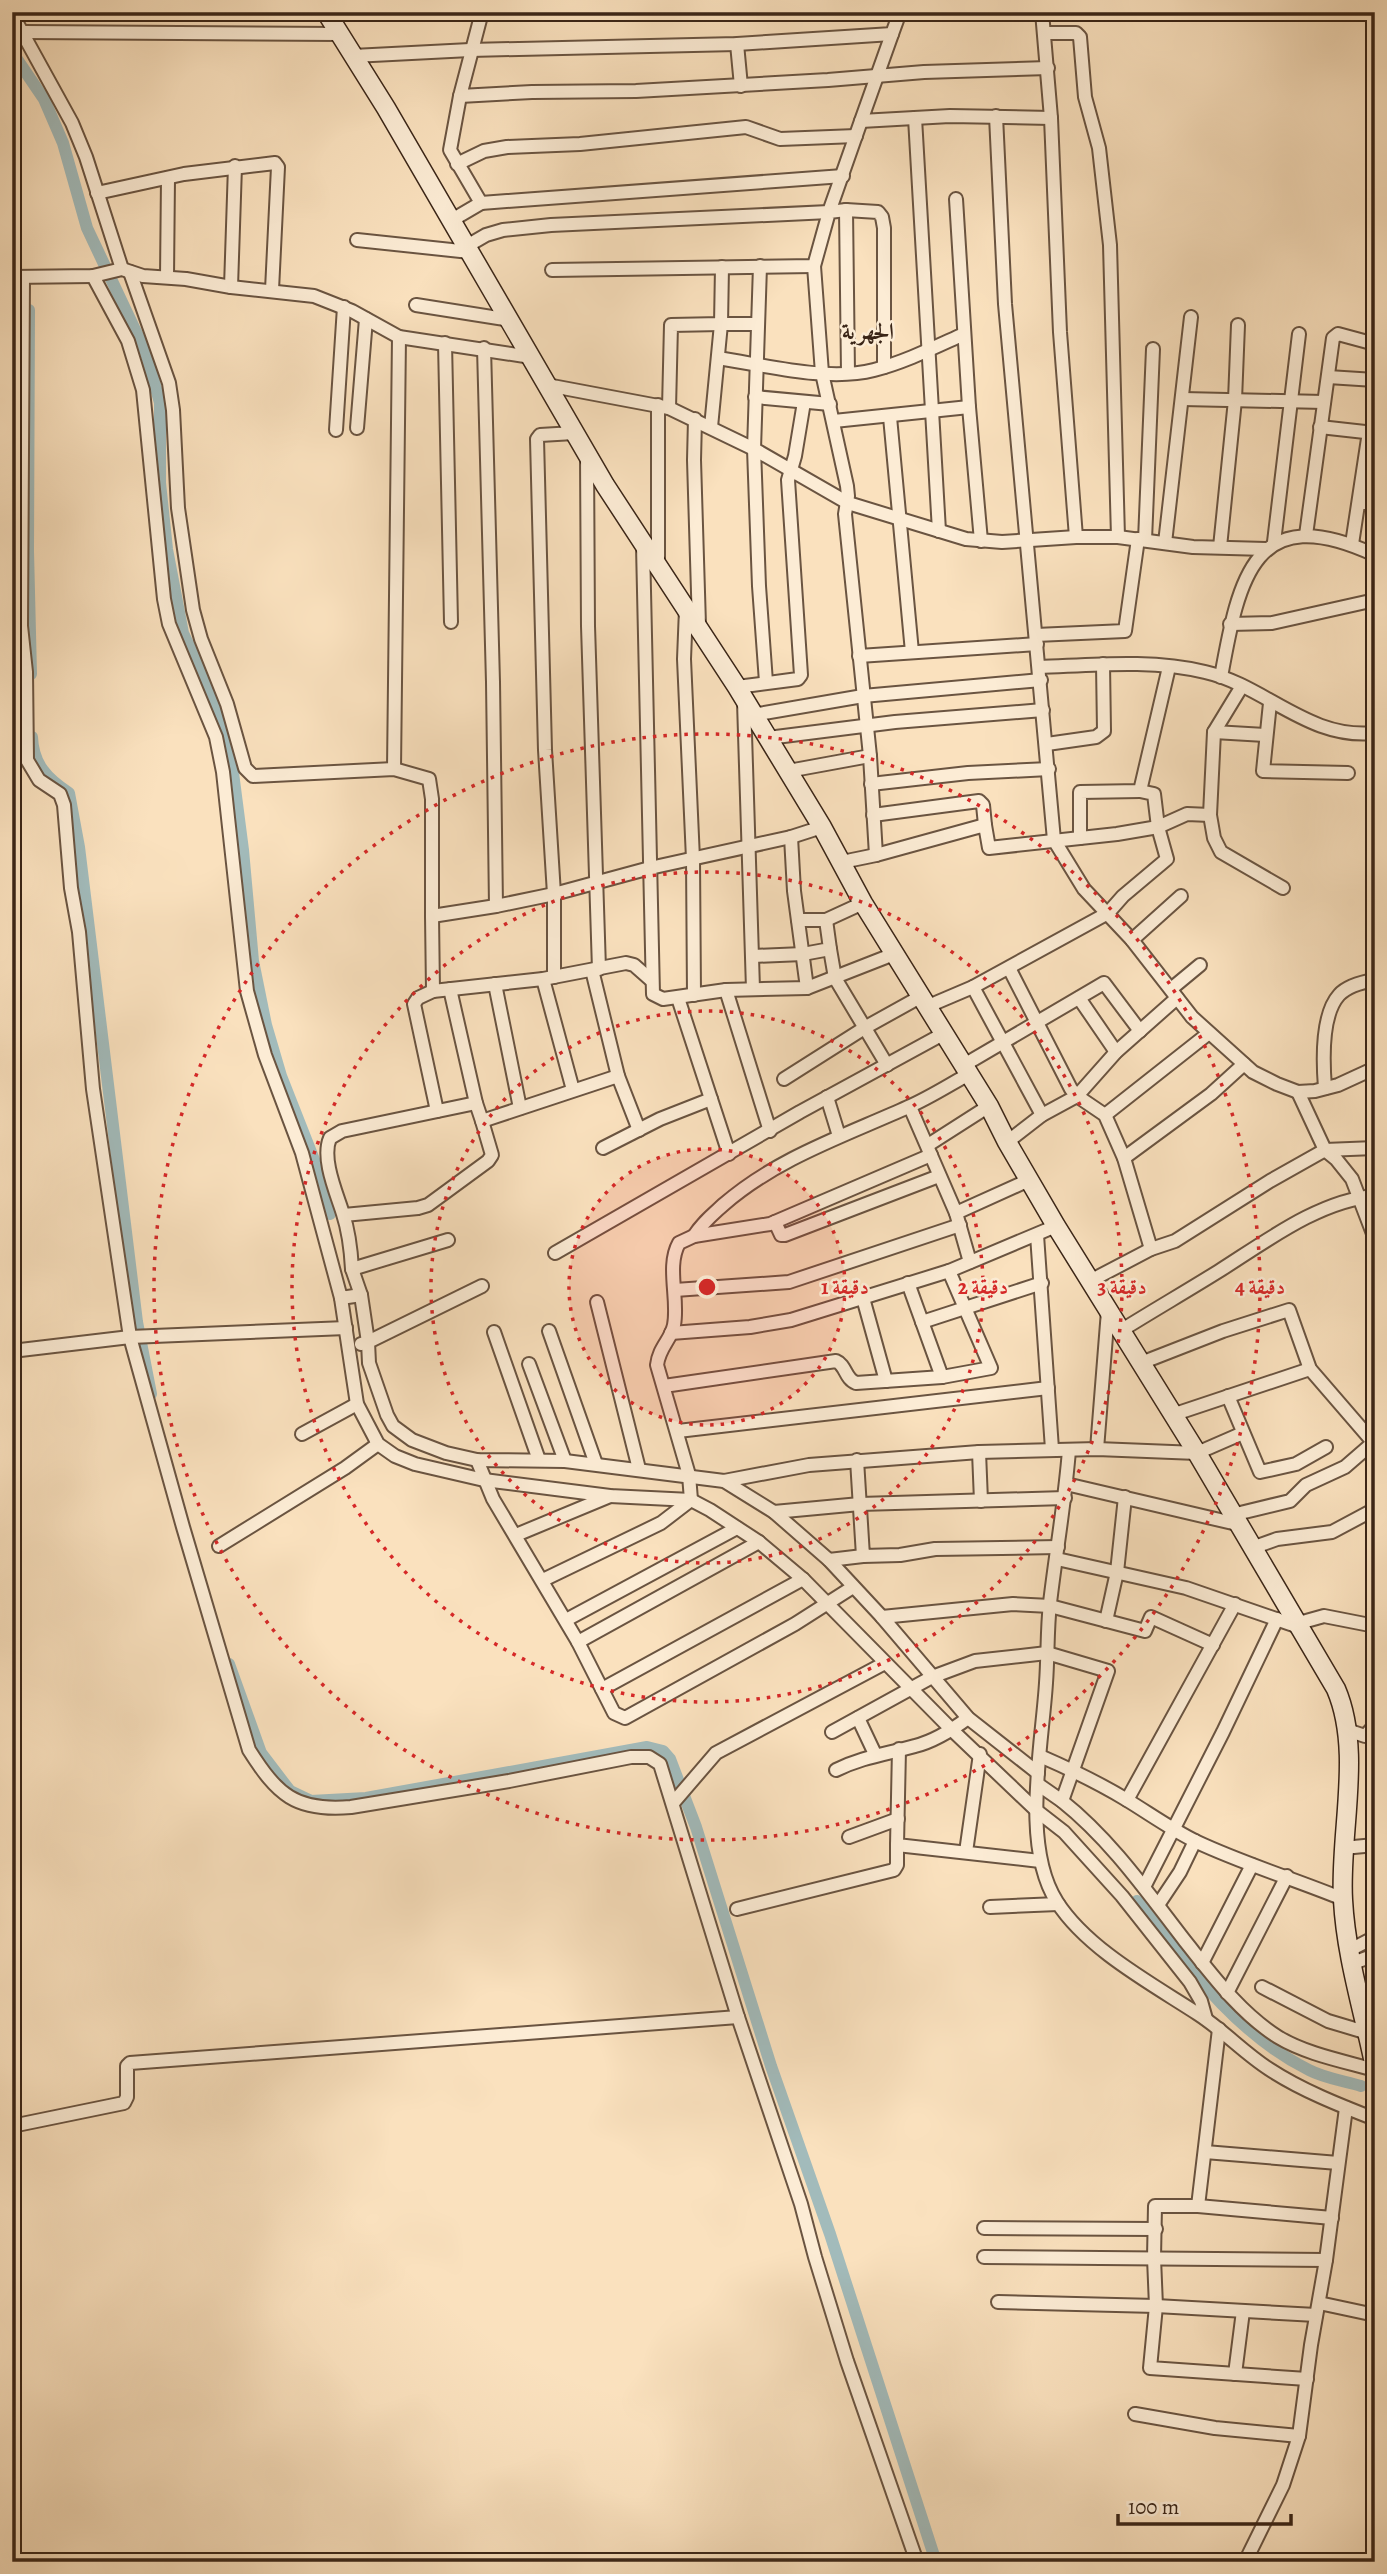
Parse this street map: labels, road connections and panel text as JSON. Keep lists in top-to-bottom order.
{
  "districts": ["الجهرية"],
  "scale_bar": "100 m",
  "rings": [
    "1 دقيقة",
    "2 دقيقة",
    "3 دقيقة",
    "4 دقيقة"
  ]
}
